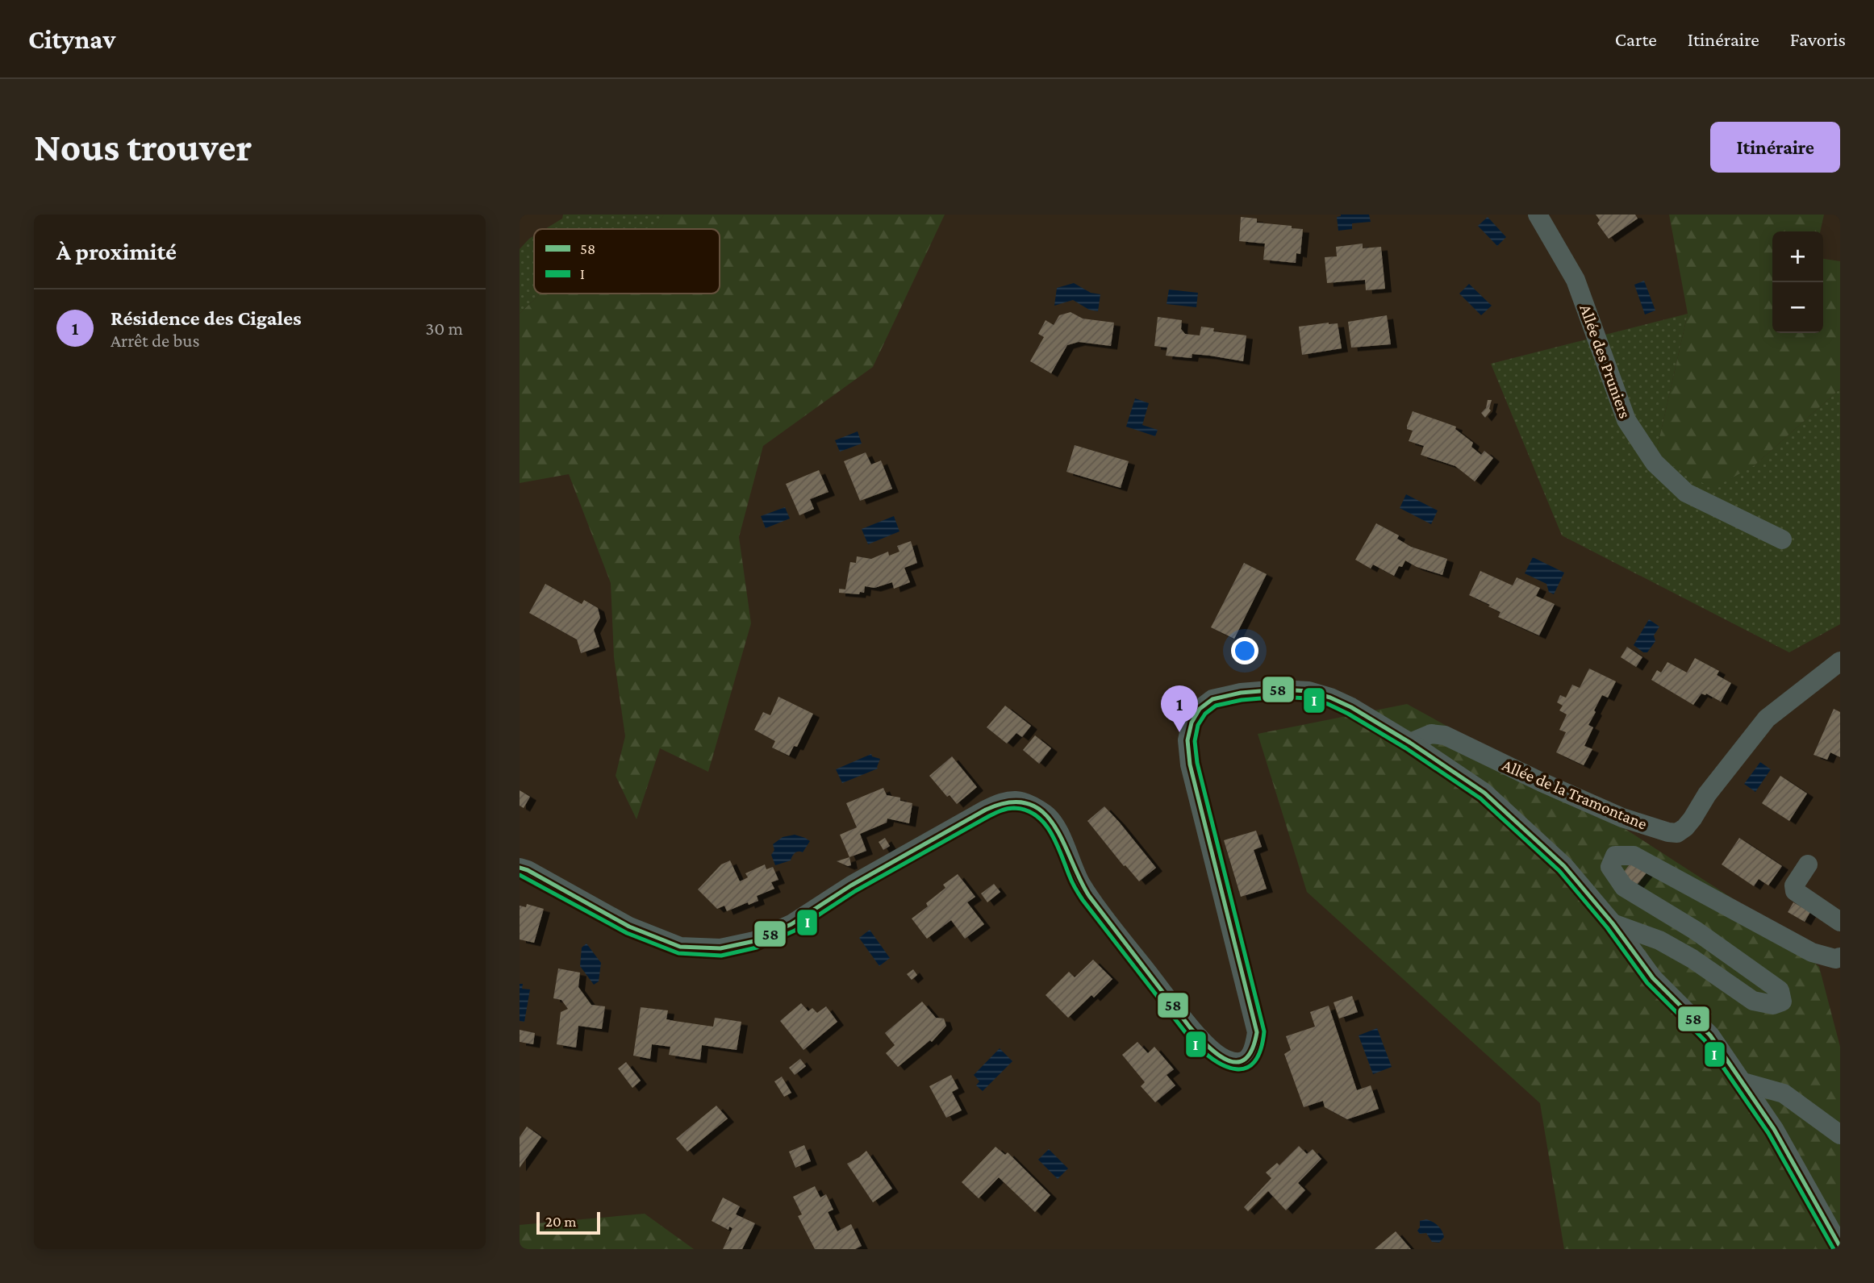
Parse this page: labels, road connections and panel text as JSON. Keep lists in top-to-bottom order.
{
  "streets": {
    "street": ["Allée des Pruniers", "Allée de la Tramontane"]
  },
  "lines": ["transit line 58", "transit line I"],
  "legend": ["58", "I"],
  "scale_bar": "20 m",
  "page": {
    "header": "Citynav",
    "nav": ["Carte", "Itinéraire", "Favoris"],
    "buttons": "Itinéraire",
    "title": "Nous trouver",
    "heading": "À proximité",
    "map_buttons": ["+", "−"],
    "list": [
      {
        "mark": "1",
        "name": "Résidence des Cigales",
        "note": "Arrêt de bus",
        "value": "30 m"
      }
    ],
    "pins": "1",
    "scale": "20 m"
  }
}
